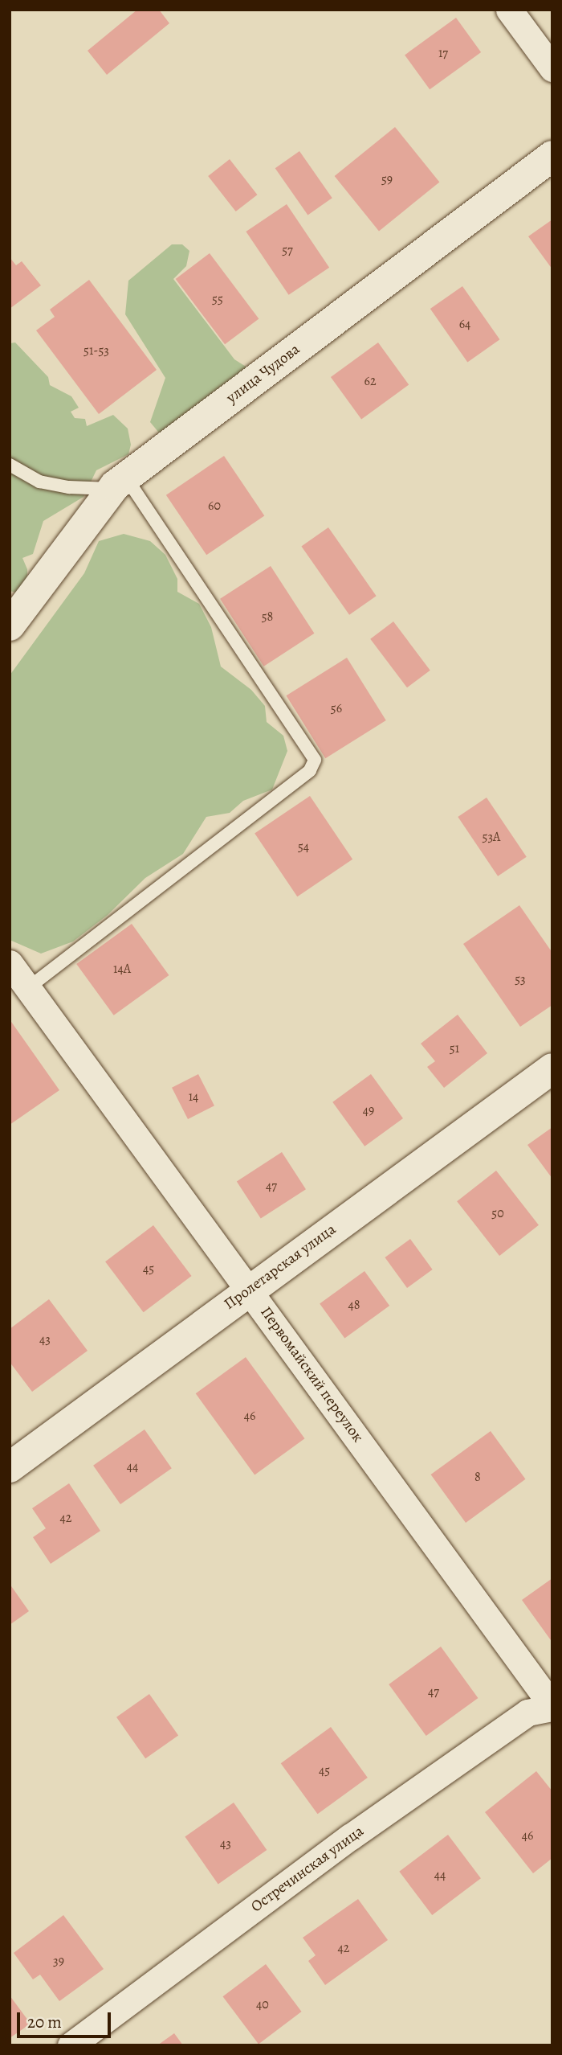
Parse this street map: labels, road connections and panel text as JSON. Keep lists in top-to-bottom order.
{
  "streets": {
    "street": [
      "улица Чудова",
      "Пролетарская улица",
      "Первомайский переулок",
      "Остречинская улица"
    ]
  },
  "crossings": [
    ["Пролетарская улица", "Первомайский переулок"],
    ["Первомайский переулок", "Остречинская улица"]
  ],
  "house_numbers": [
    "17",
    "59",
    "57",
    "55",
    "64",
    "51-53",
    "62",
    "60",
    "58",
    "56",
    "53А",
    "54",
    "14А",
    "53",
    "51",
    "14",
    "49",
    "47",
    "50",
    "45",
    "48",
    "43",
    "46",
    "44",
    "8",
    "42",
    "47",
    "45",
    "46",
    "43",
    "44",
    "42",
    "39",
    "40"
  ],
  "scale_bar": "20 m"
}
